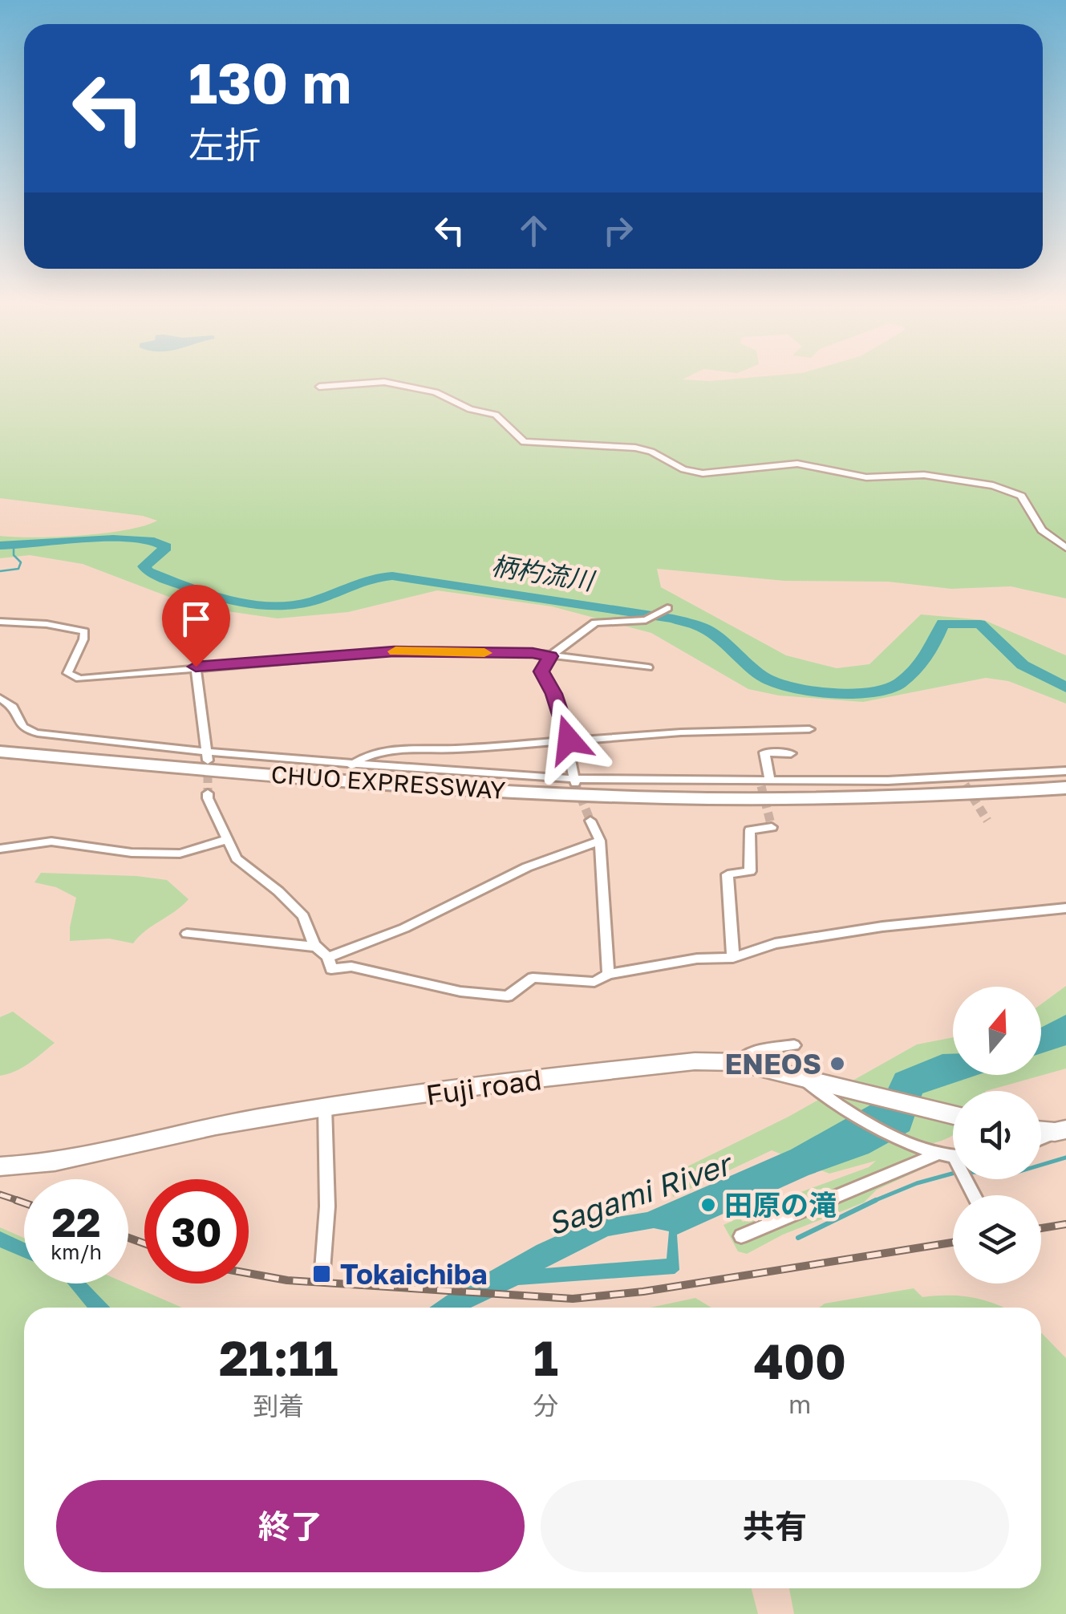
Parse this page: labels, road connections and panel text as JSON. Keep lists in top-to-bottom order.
{
  "streets": {
    "highway": ["CHUO EXPRESSWAY", "Fuji road"]
  },
  "water": ["柄杓流川", "Sagami River"],
  "places": {
    "other": ["ENEOS", "田原の滝"],
    "transit": ["Tokaichiba"]
  },
  "north": "top",
  "page": {
    "turn": ["130 m", "左折"],
    "speed": "22 km/h",
    "limit": "30",
    "eta": [
      "21:11",
      "到着",
      "1",
      "分",
      "400",
      "m"
    ],
    "buttons": ["終了", "共有"]
  }
}
